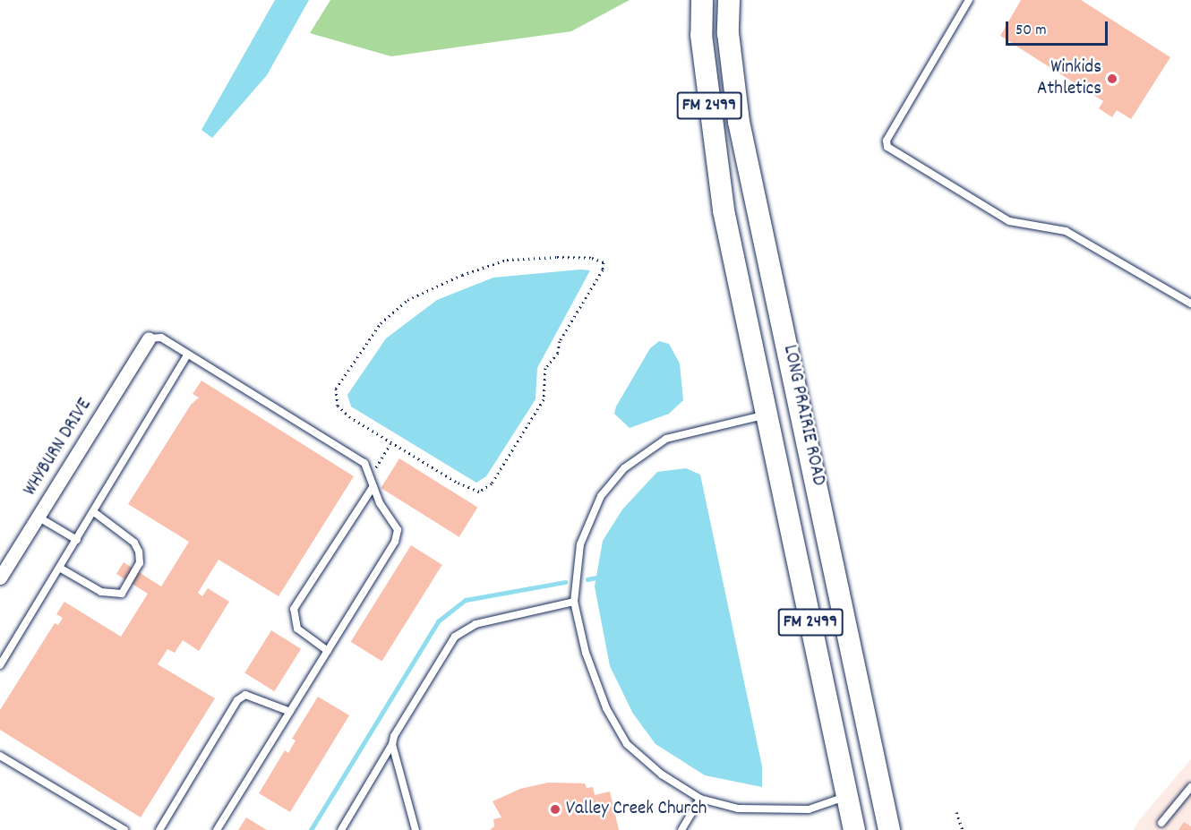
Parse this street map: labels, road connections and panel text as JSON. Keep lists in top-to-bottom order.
{
  "streets": {
    "main road": ["FM 2499", "LONG PRAIRIE ROAD"],
    "street": ["WHYBURN DRIVE"]
  },
  "places": ["Winkids Athletics", "Valley Creek Church"],
  "scale_bar": "50 m"
}
